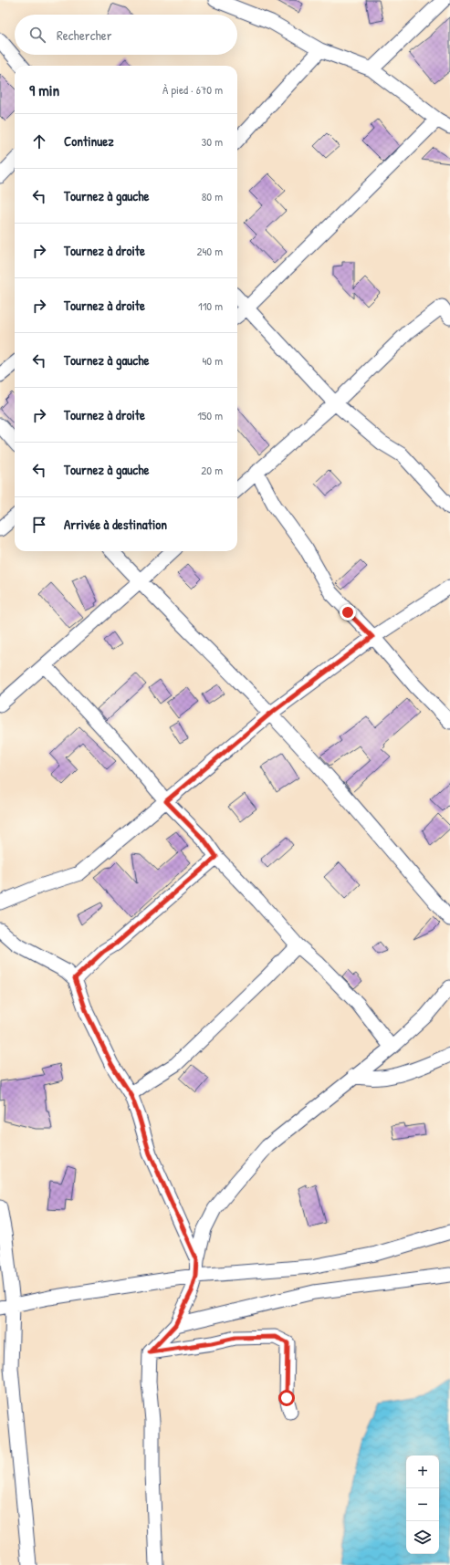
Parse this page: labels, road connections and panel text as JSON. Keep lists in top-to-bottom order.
{
  "page": {
    "search": "Rechercher",
    "heading": ["9 min", "À pied · 670 m"],
    "list": [
      ["Continuez", "30 m"],
      ["Tournez à gauche", "80 m"],
      ["Tournez à droite", "240 m"],
      ["Tournez à droite", "110 m"],
      ["Tournez à gauche", "40 m"],
      ["Tournez à droite", "150 m"],
      ["Tournez à gauche", "20 m"],
      "Arrivée à destination"
    ],
    "map_buttons": ["+", "−"]
  }
}
